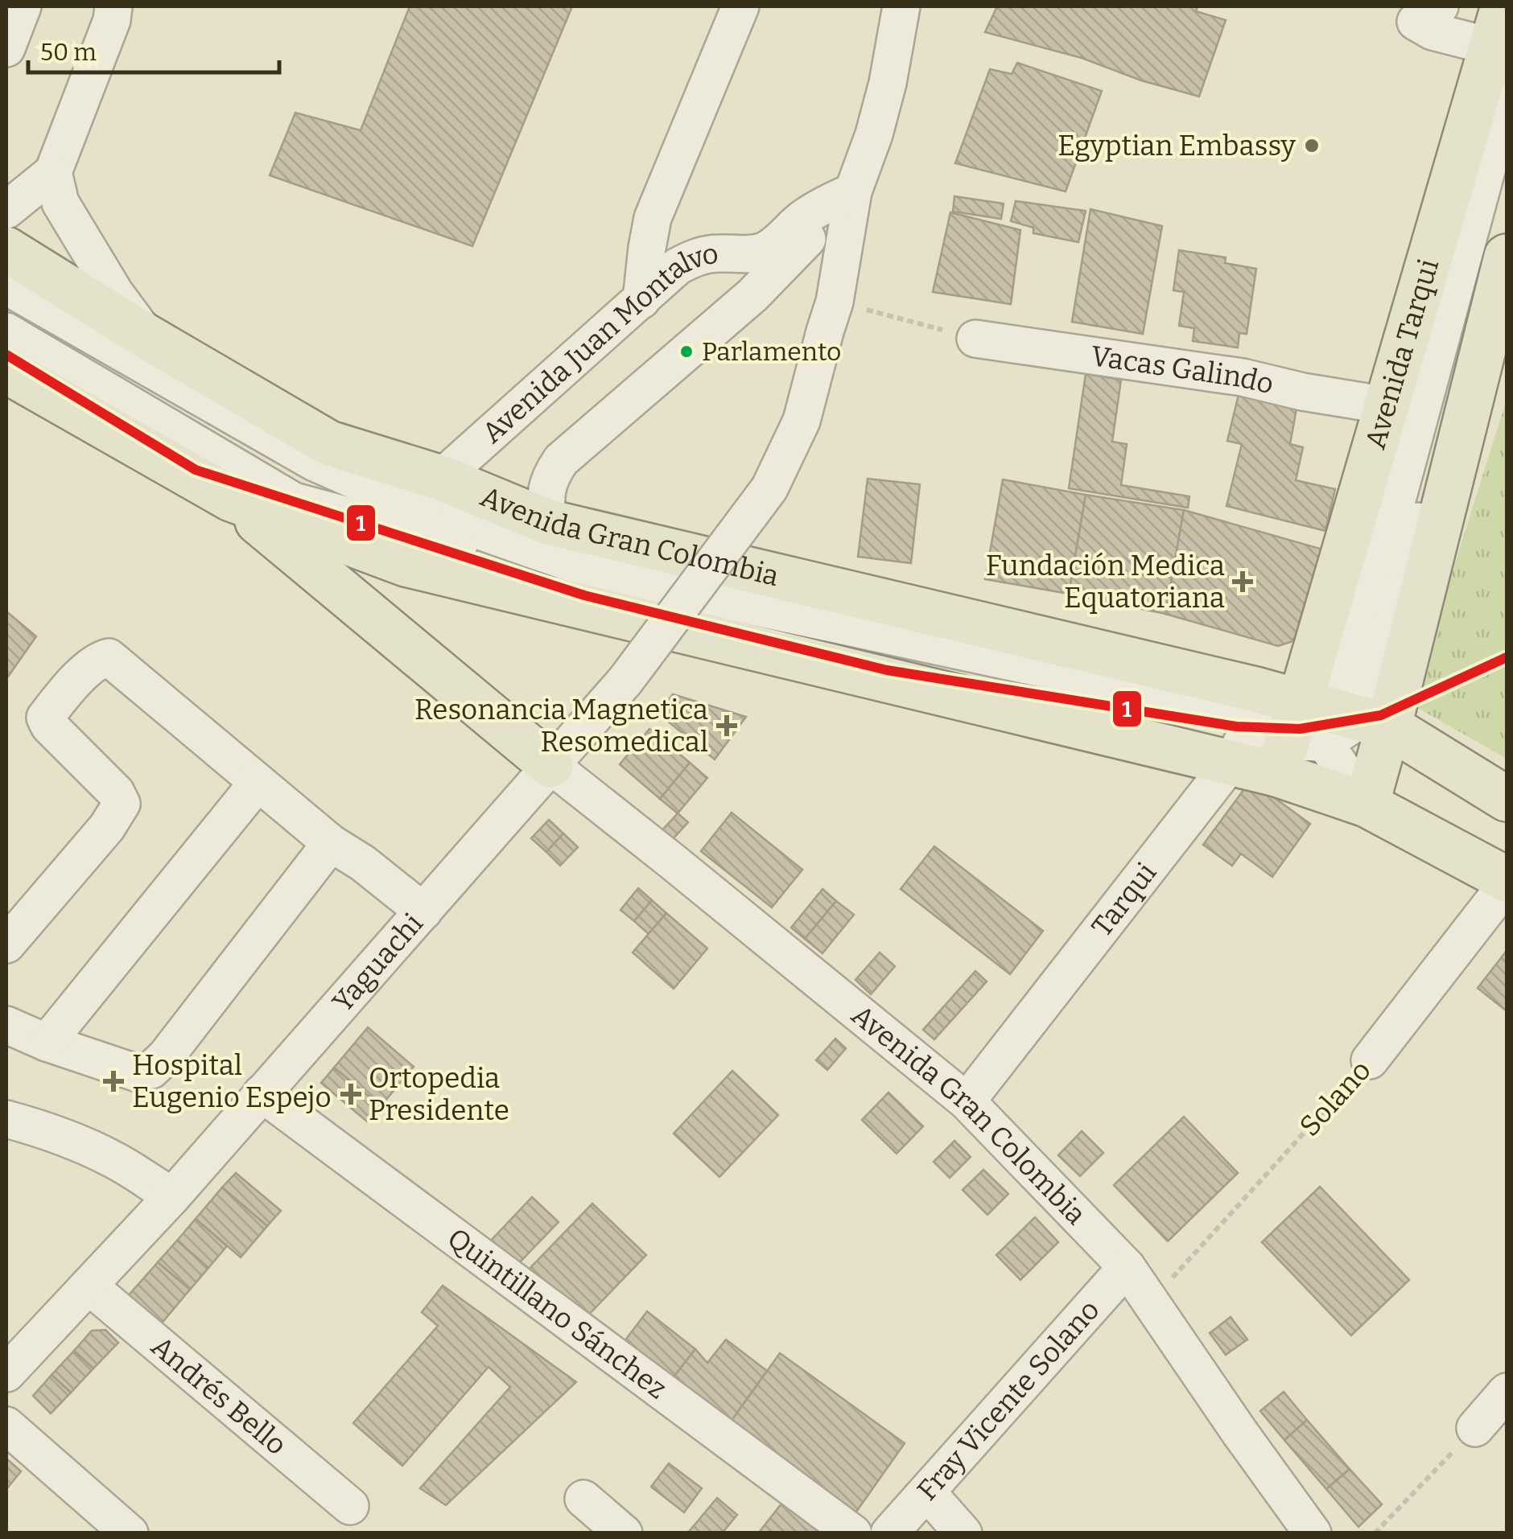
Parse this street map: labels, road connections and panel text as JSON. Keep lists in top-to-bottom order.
{
  "streets": {
    "main road": ["Avenida Tarqui", "Avenida Gran Colombia"],
    "street": [
      "Avenida Juan Montalvo",
      "Vacas Galindo",
      "Tarqui",
      "Yaguachi",
      "Solano",
      "Quintillano Sánchez",
      "Andrés Bello",
      "Fray Vicente Solano"
    ]
  },
  "crossings": [
    ["Avenida Juan Montalvo", "Avenida Gran Colombia"],
    ["Avenida Juan Montalvo", "Yaguachi"],
    ["Avenida Tarqui", "Vacas Galindo"],
    ["Avenida Tarqui", "Avenida Gran Colombia"],
    ["Avenida Gran Colombia", "Tarqui"],
    ["Avenida Gran Colombia", "Yaguachi"],
    ["Avenida Gran Colombia", "Solano"],
    ["Avenida Gran Colombia", "Fray Vicente Solano"],
    ["Yaguachi", "Quintillano Sánchez"],
    ["Yaguachi", "Andrés Bello"]
  ],
  "places": {
    "other": ["Egyptian Embassy", "Parlamento"],
    "health": [
      "Fundación Medica Equatoriana",
      "Resonancia Magnetica Resomedical",
      "Hospital Eugenio Espejo",
      "Ortopedia Presidente"
    ]
  },
  "lines": ["transit line 1"],
  "scale_bar": "50 m"
}
